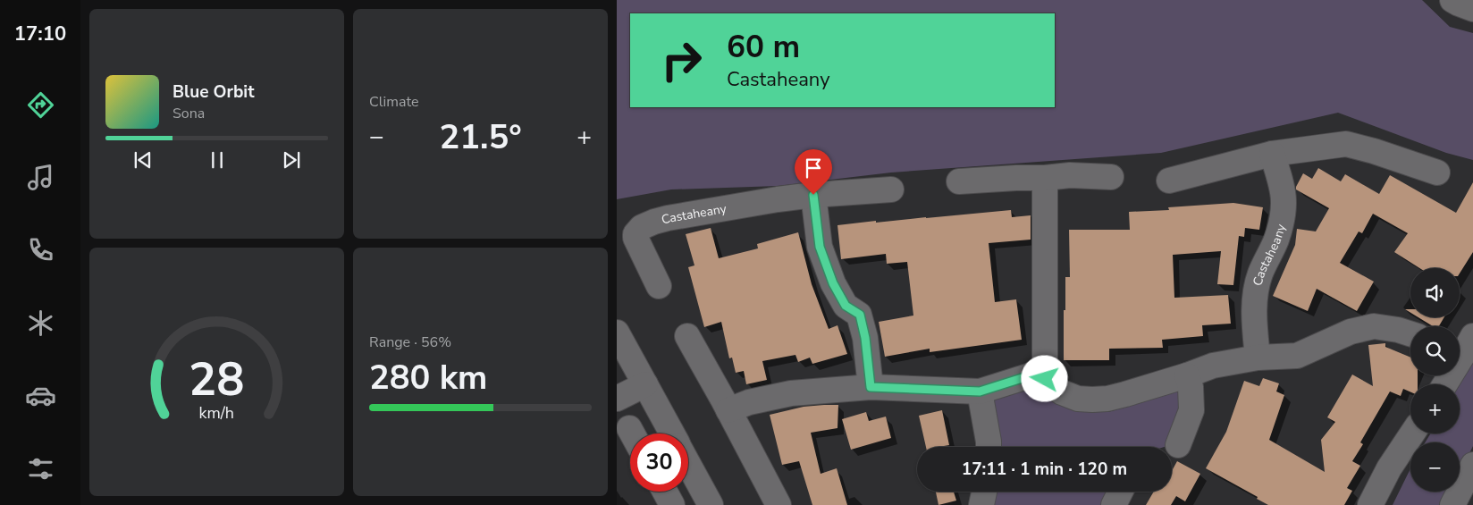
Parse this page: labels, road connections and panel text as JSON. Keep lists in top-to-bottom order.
{
  "streets": {
    "street": ["Castaheany"]
  },
  "page": {
    "tabs": "17:10",
    "tile": [
      "Climate",
      ["Range · 56%", "280 km"]
    ],
    "turn": ["60 m", "Castaheany"],
    "song": ["Blue Orbit", "Sona"],
    "heat": ["−", "21.5°", "+"],
    "map_buttons": ["+", "−"],
    "limit": "30",
    "trip": "17:11 · 1 min · 120 m",
    "gauge": ["28", "km/h"]
  }
}
